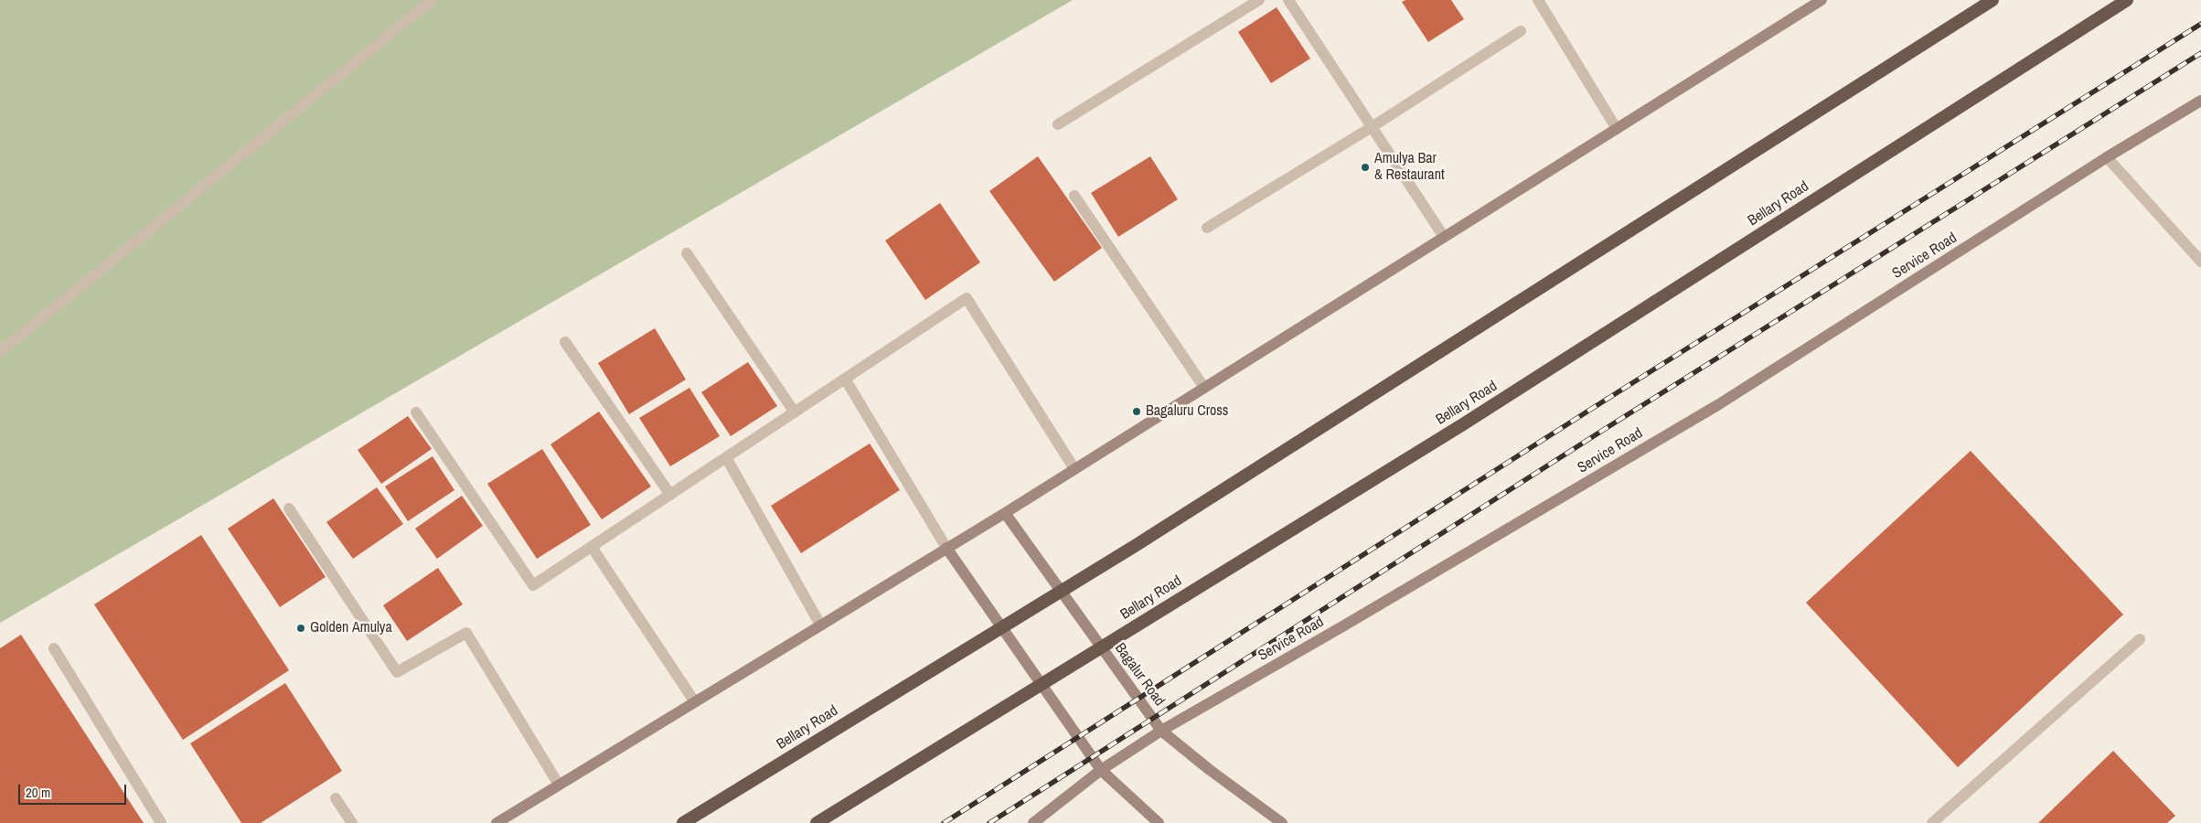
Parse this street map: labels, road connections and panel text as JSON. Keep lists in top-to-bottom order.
{
  "streets": {
    "highway": ["Bellary Road"],
    "main road": ["Service Road", "Bagalur Road"]
  },
  "crossings": [
    ["Service Road", "Bagalur Road"]
  ],
  "places": ["Amulya Bar & Restaurant", "Bagaluru Cross", "Golden Amulya"],
  "scale_bar": "20 m"
}
